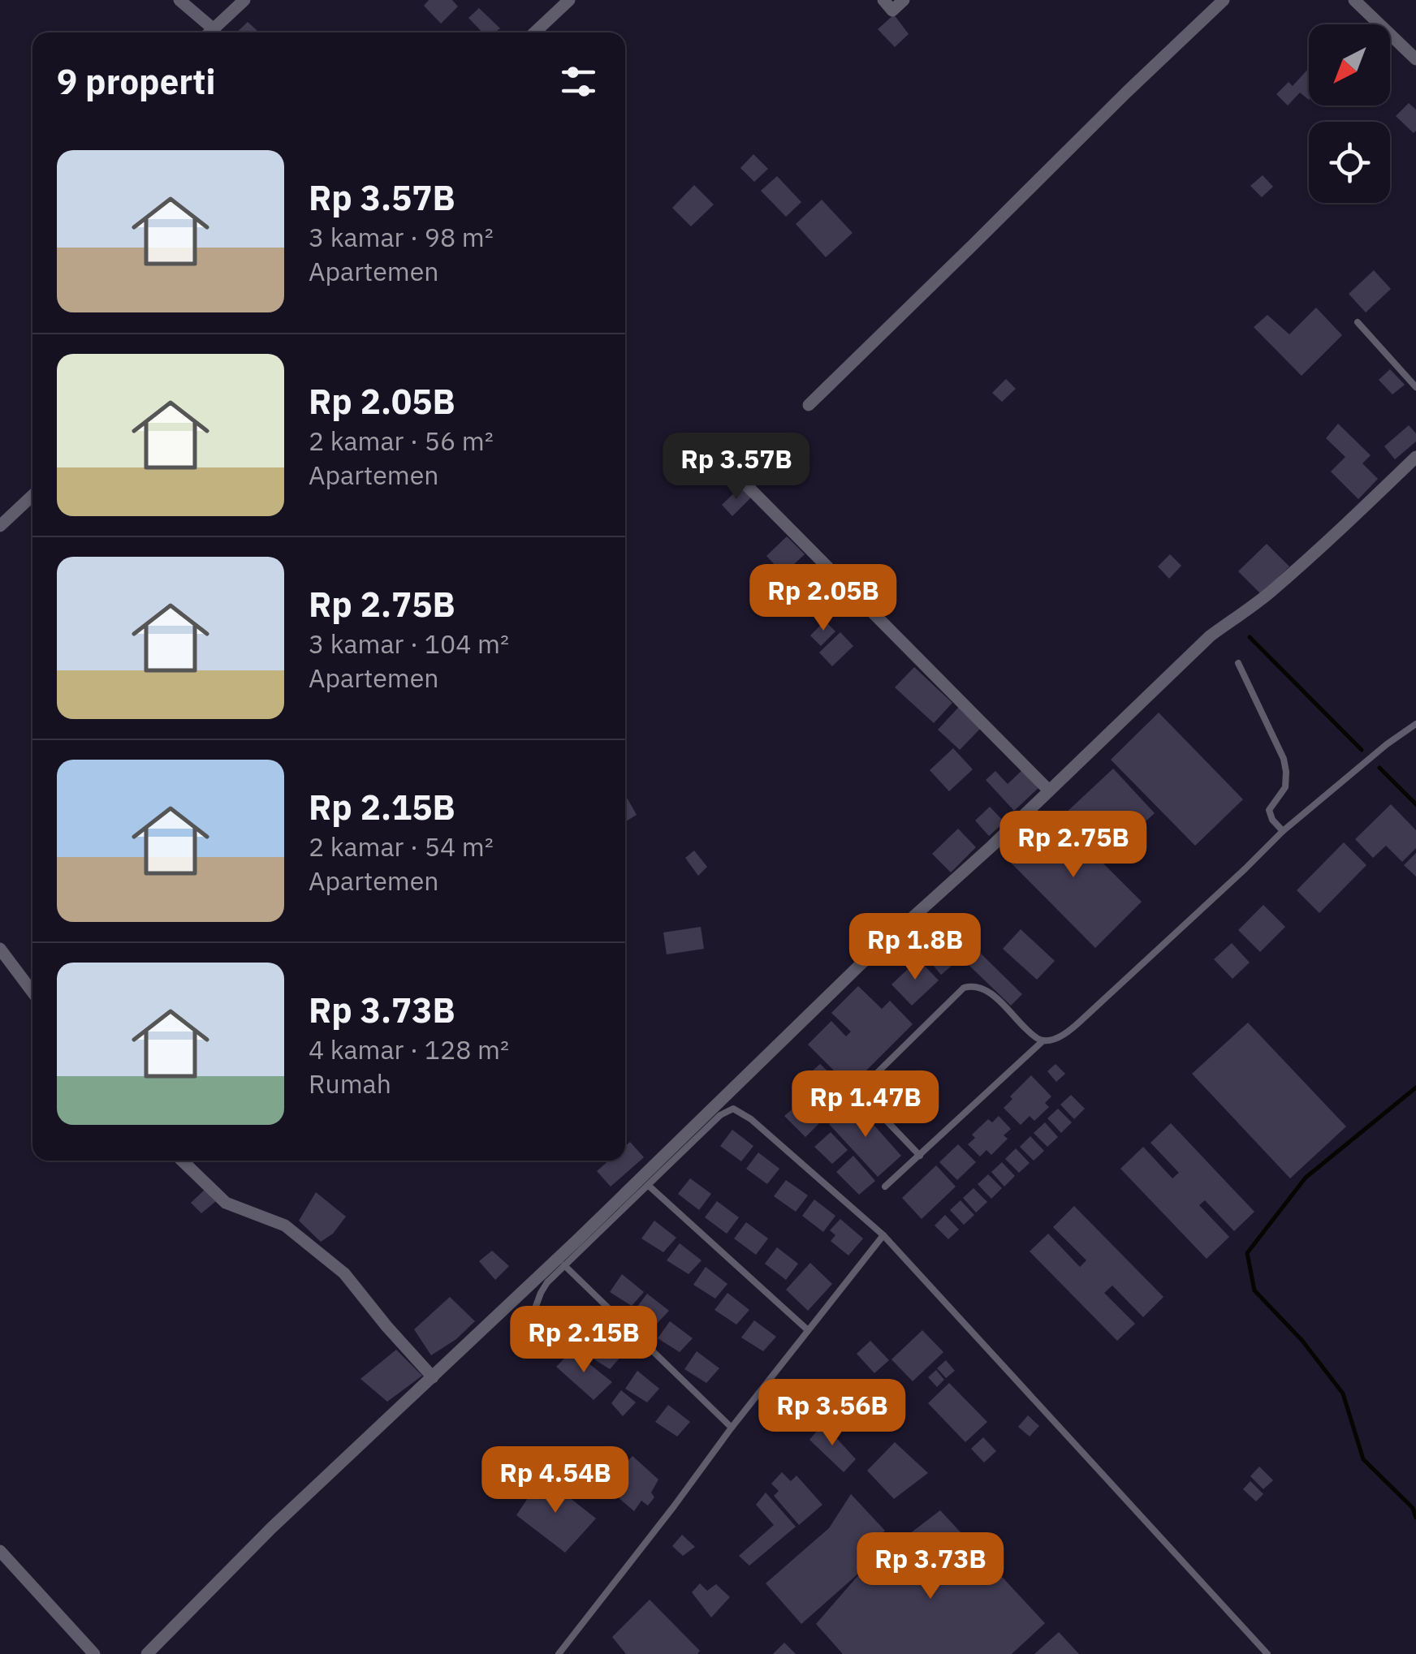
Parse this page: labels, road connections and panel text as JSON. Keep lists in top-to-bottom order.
{
  "north": "bottom left",
  "page": {
    "heading": "9 properti",
    "list": [
      {
        "name": "Rp 3.57B",
        "note": "3 kamar · 98 m² · Apartemen"
      },
      {
        "name": "Rp 2.05B",
        "note": "2 kamar · 56 m² · Apartemen"
      },
      {
        "name": "Rp 2.75B",
        "note": "3 kamar · 104 m² · Apartemen"
      },
      {
        "name": "Rp 2.15B",
        "note": "2 kamar · 54 m² · Apartemen"
      },
      {
        "name": "Rp 3.73B",
        "note": "4 kamar · 128 m² · Rumah"
      }
    ],
    "price": [
      "Rp 3.57B",
      "Rp 2.05B",
      "Rp 2.75B",
      "Rp 1.8B",
      "Rp 1.47B",
      "Rp 2.15B",
      "Rp 3.56B",
      "Rp 4.54B",
      "Rp 3.73B"
    ]
  }
}
